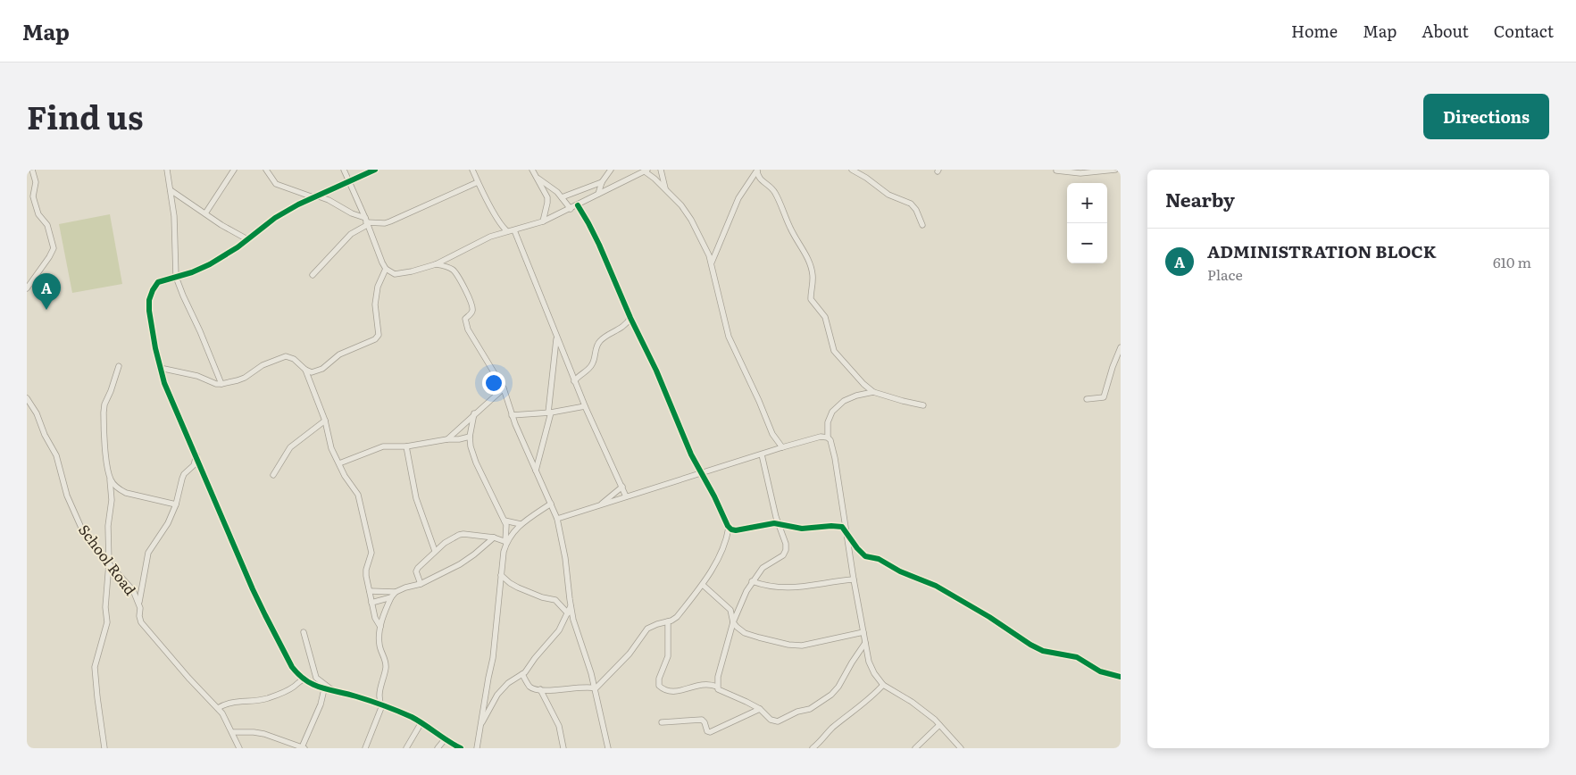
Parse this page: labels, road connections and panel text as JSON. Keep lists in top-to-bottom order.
{
  "streets": {
    "street": ["School Road"]
  },
  "page": {
    "header": "Map",
    "nav": [
      "Home",
      "Map",
      "About",
      "Contact"
    ],
    "title": "Find us",
    "buttons": "Directions",
    "heading": "Nearby",
    "map_buttons": ["+", "−"],
    "list": [
      {
        "mark": "A",
        "name": "ADMINISTRATION BLOCK",
        "note": "Place",
        "value": "610 m"
      }
    ],
    "pins": "A"
  }
}
